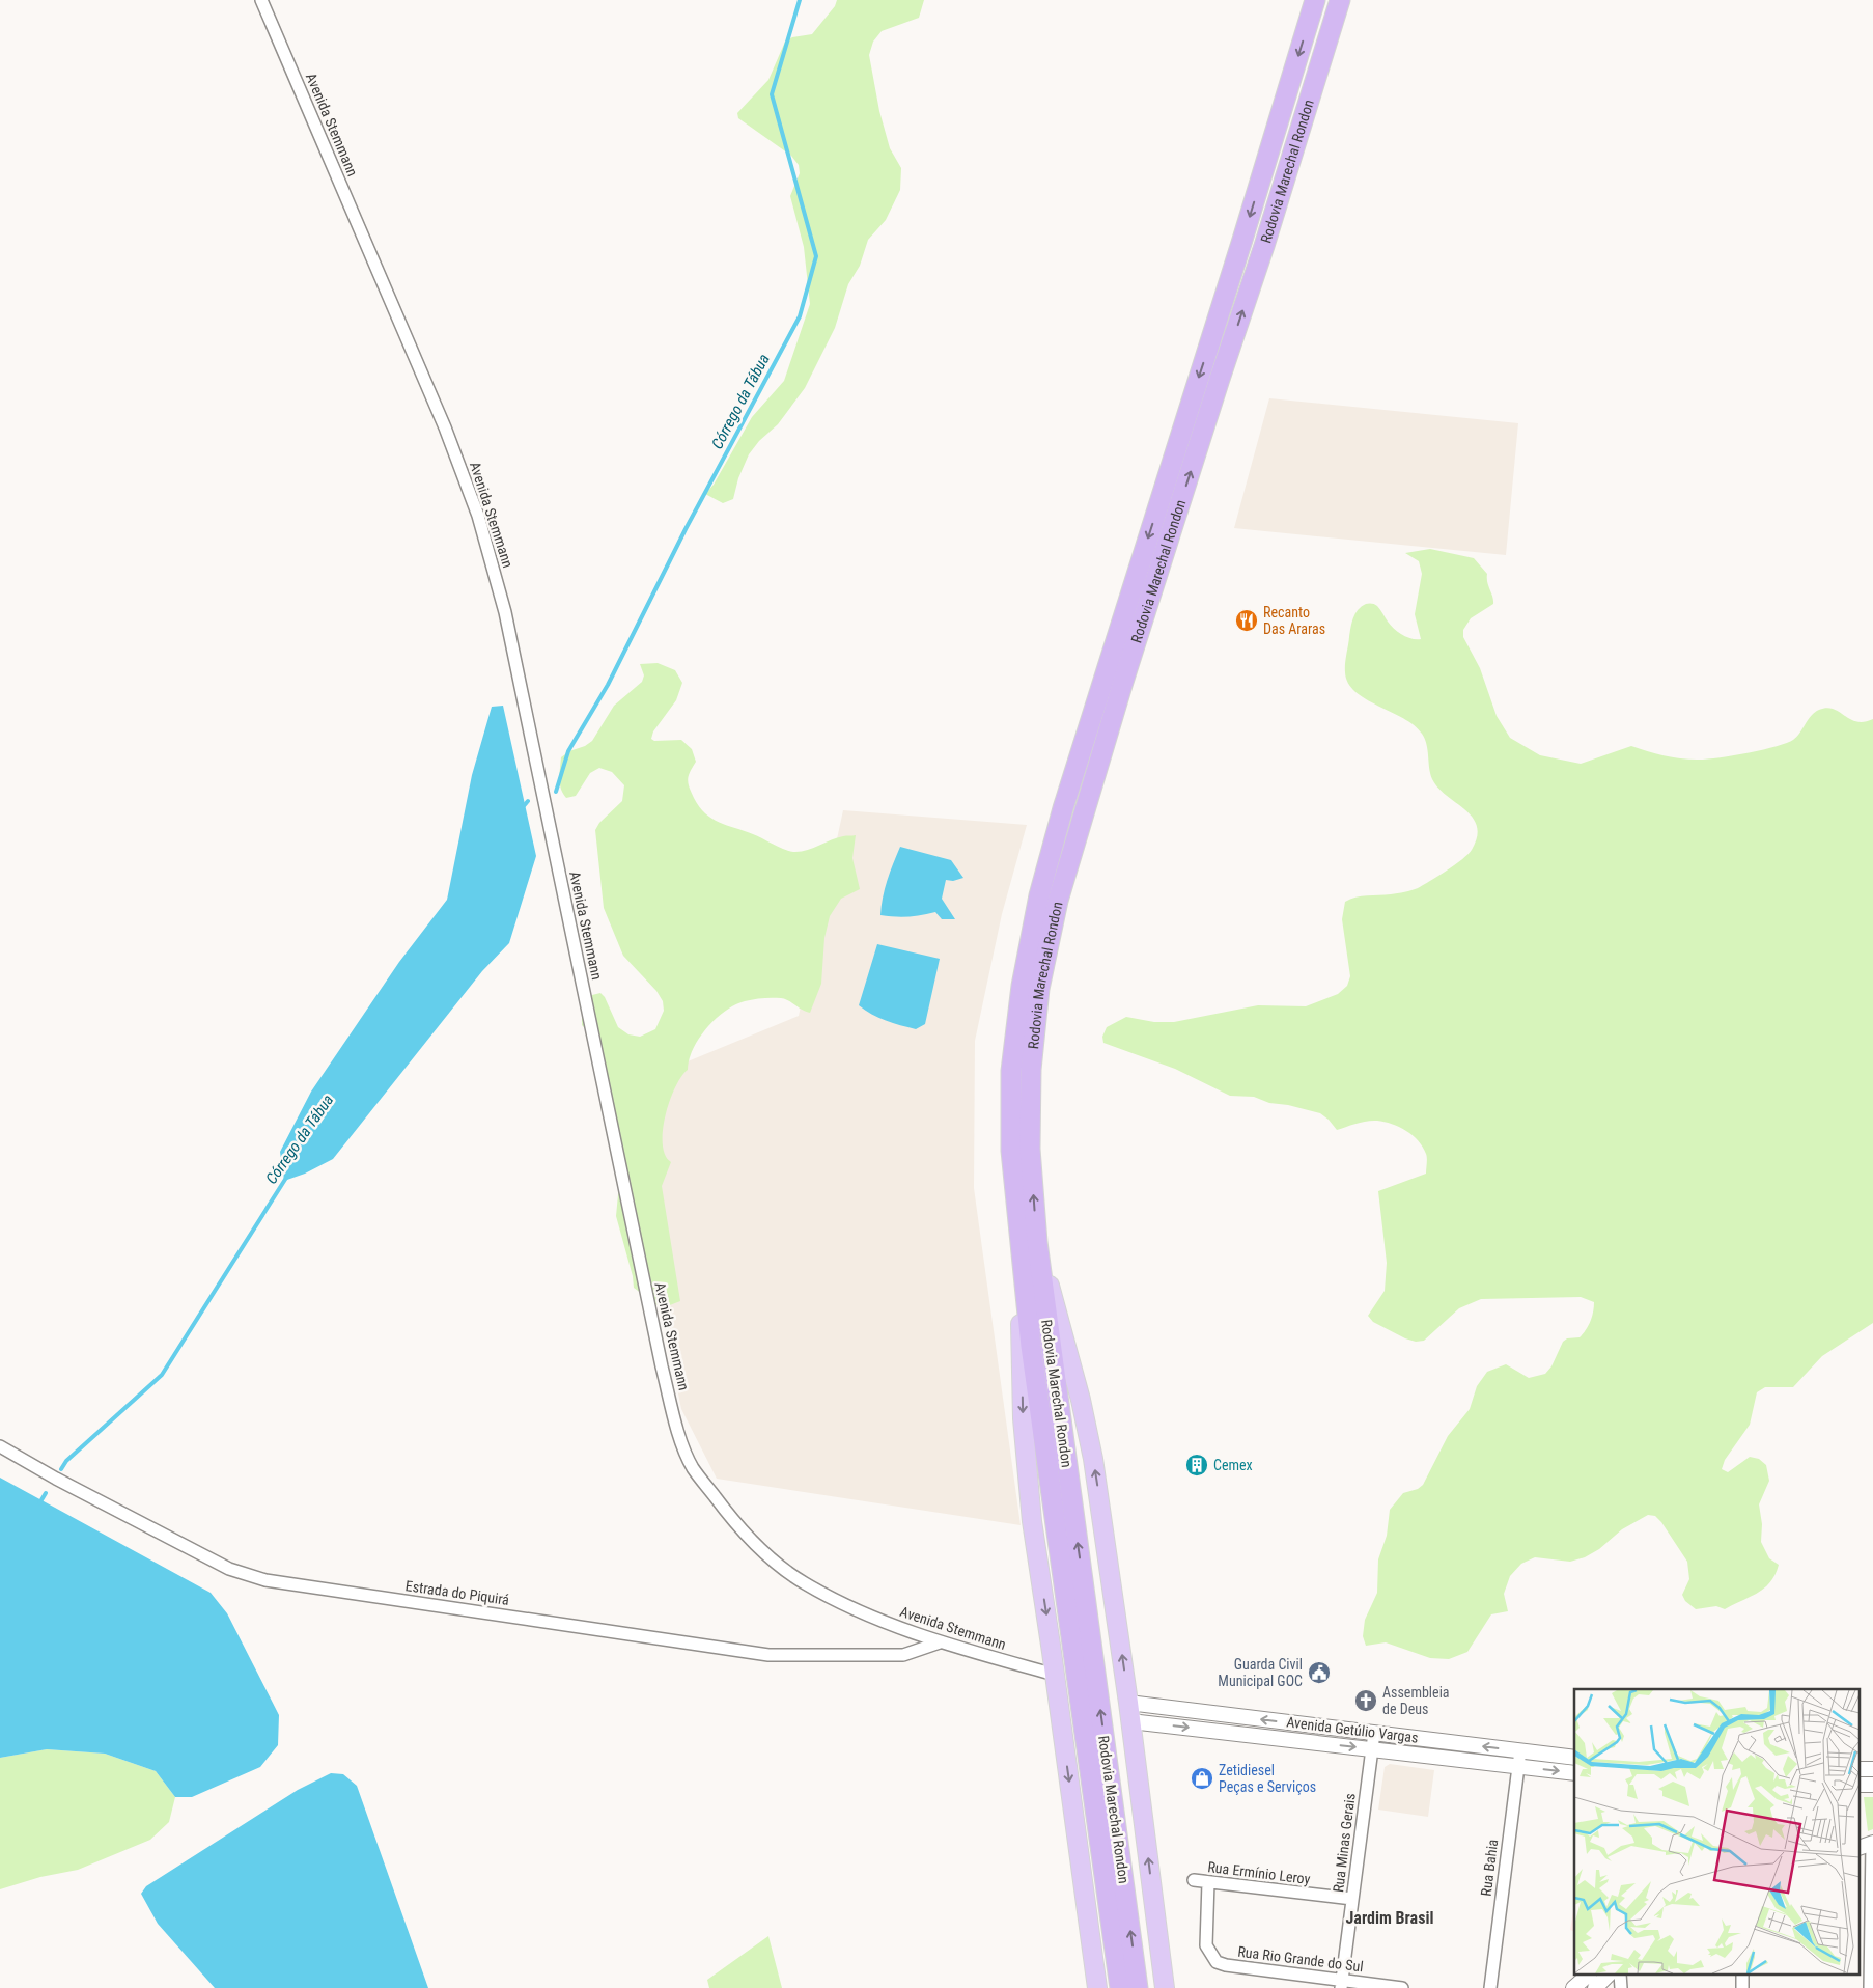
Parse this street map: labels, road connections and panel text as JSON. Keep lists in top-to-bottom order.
{
  "streets": {
    "highway": ["Rodovia Marechal Rondon"],
    "street": [
      "Avenida Stemmann",
      "Estrada do Piquirá",
      "Avenida Getúlio Vargas",
      "Rua Minas Gerais",
      "Rua Bahia",
      "Rua Ermínio Leroy",
      "Rua Rio Grande do Sul"
    ]
  },
  "crossings": [
    ["Avenida Stemmann", "Estrada do Piquirá"],
    ["Avenida Getúlio Vargas", "Rua Minas Gerais"],
    ["Avenida Getúlio Vargas", "Rua Bahia"],
    ["Rua Minas Gerais", "Rua Ermínio Leroy"],
    ["Rua Minas Gerais", "Rua Rio Grande do Sul"],
    ["Rua Ermínio Leroy", "Rua Rio Grande do Sul"]
  ],
  "districts": ["Jardim Brasil"],
  "water": ["Córrego da Tábua"],
  "places": {
    "restaurant": ["Recanto Das Araras"],
    "building": ["Cemex"],
    "public building": ["Guarda Civil Municipal GOC"],
    "church": ["Assembleia de Deus"],
    "shop": ["Zetidiesel Peças e Serviços"]
  }
}
